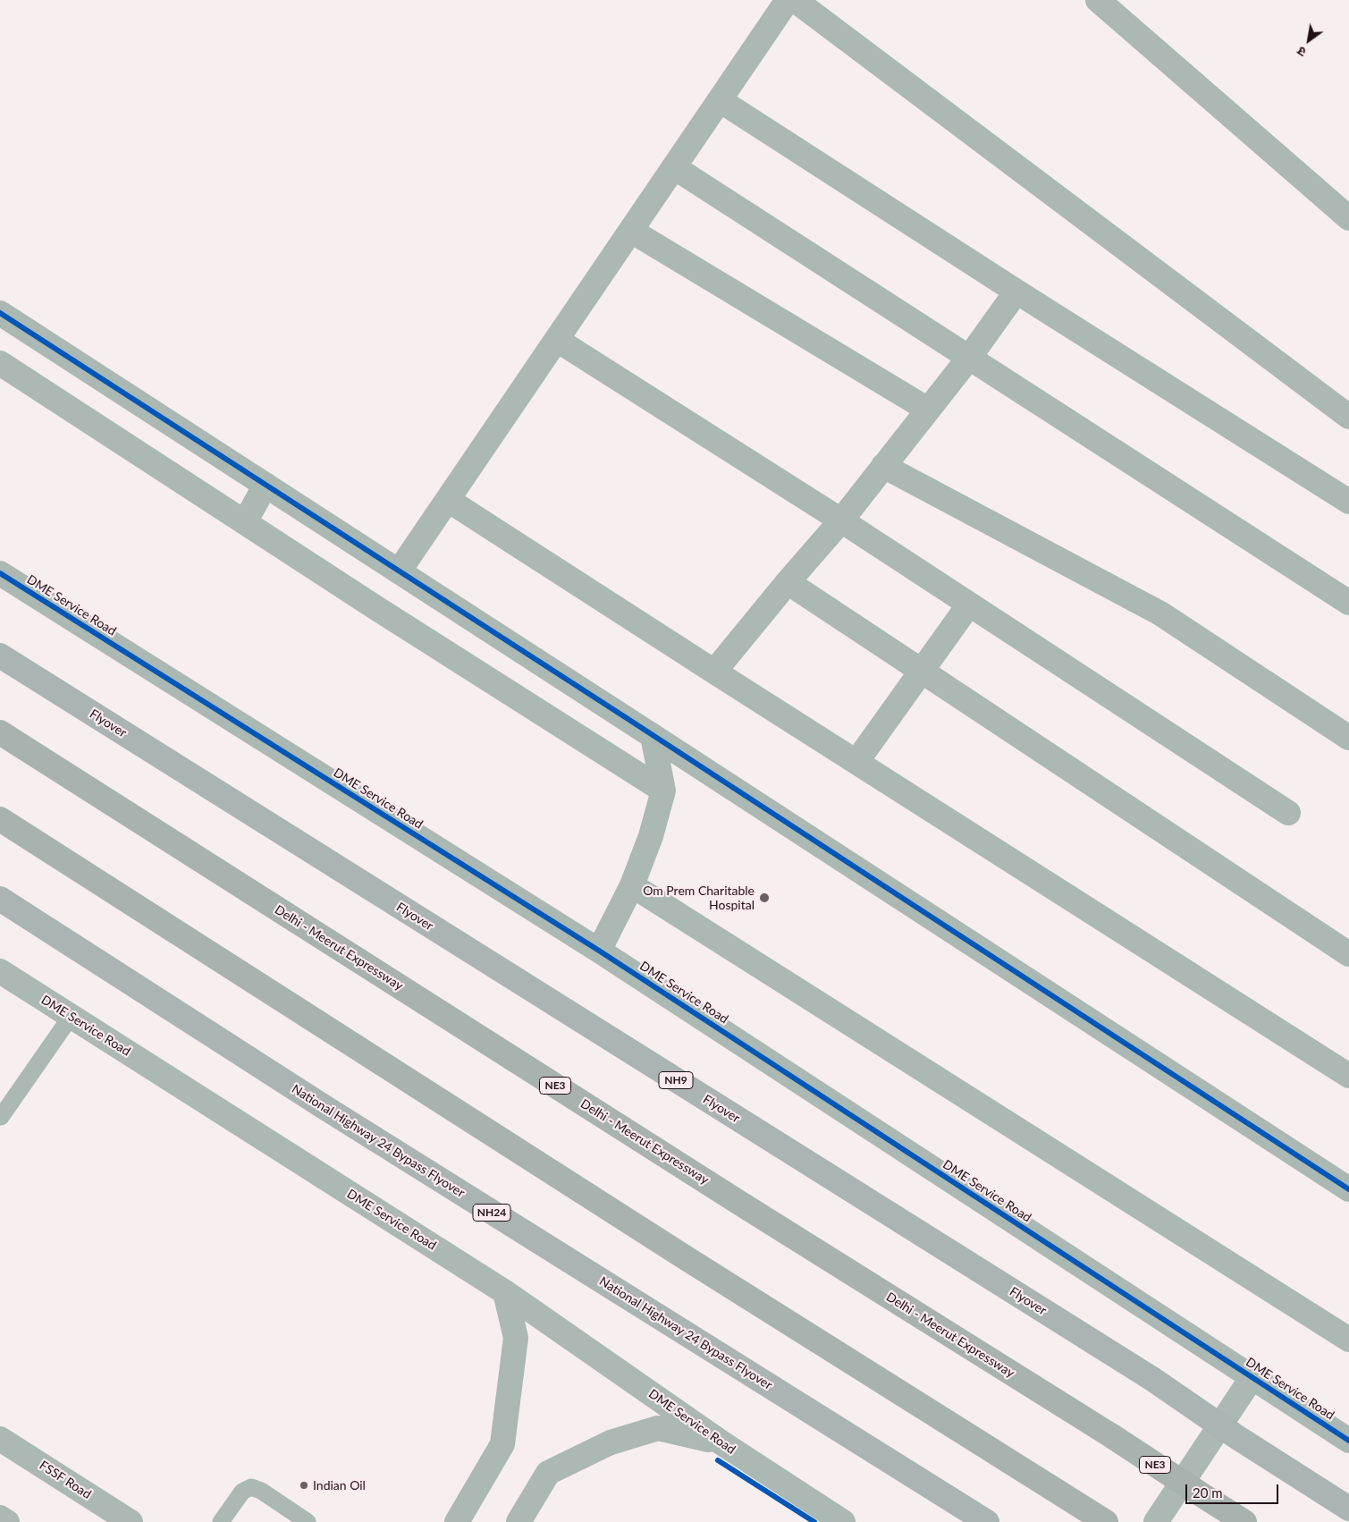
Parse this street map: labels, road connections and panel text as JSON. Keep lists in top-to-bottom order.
{
  "streets": {
    "highway": [
      "Flyover",
      "Delhi - Meerut Expressway",
      "NH9",
      "NE3",
      "National Highway 24 Bypass Flyover",
      "NH24"
    ],
    "street": ["DME Service Road", "FSSF Road"]
  },
  "places": ["Om Prem Charitable Hospital", "Indian Oil"],
  "scale_bar": "20 m",
  "north": "bottom left"
}
